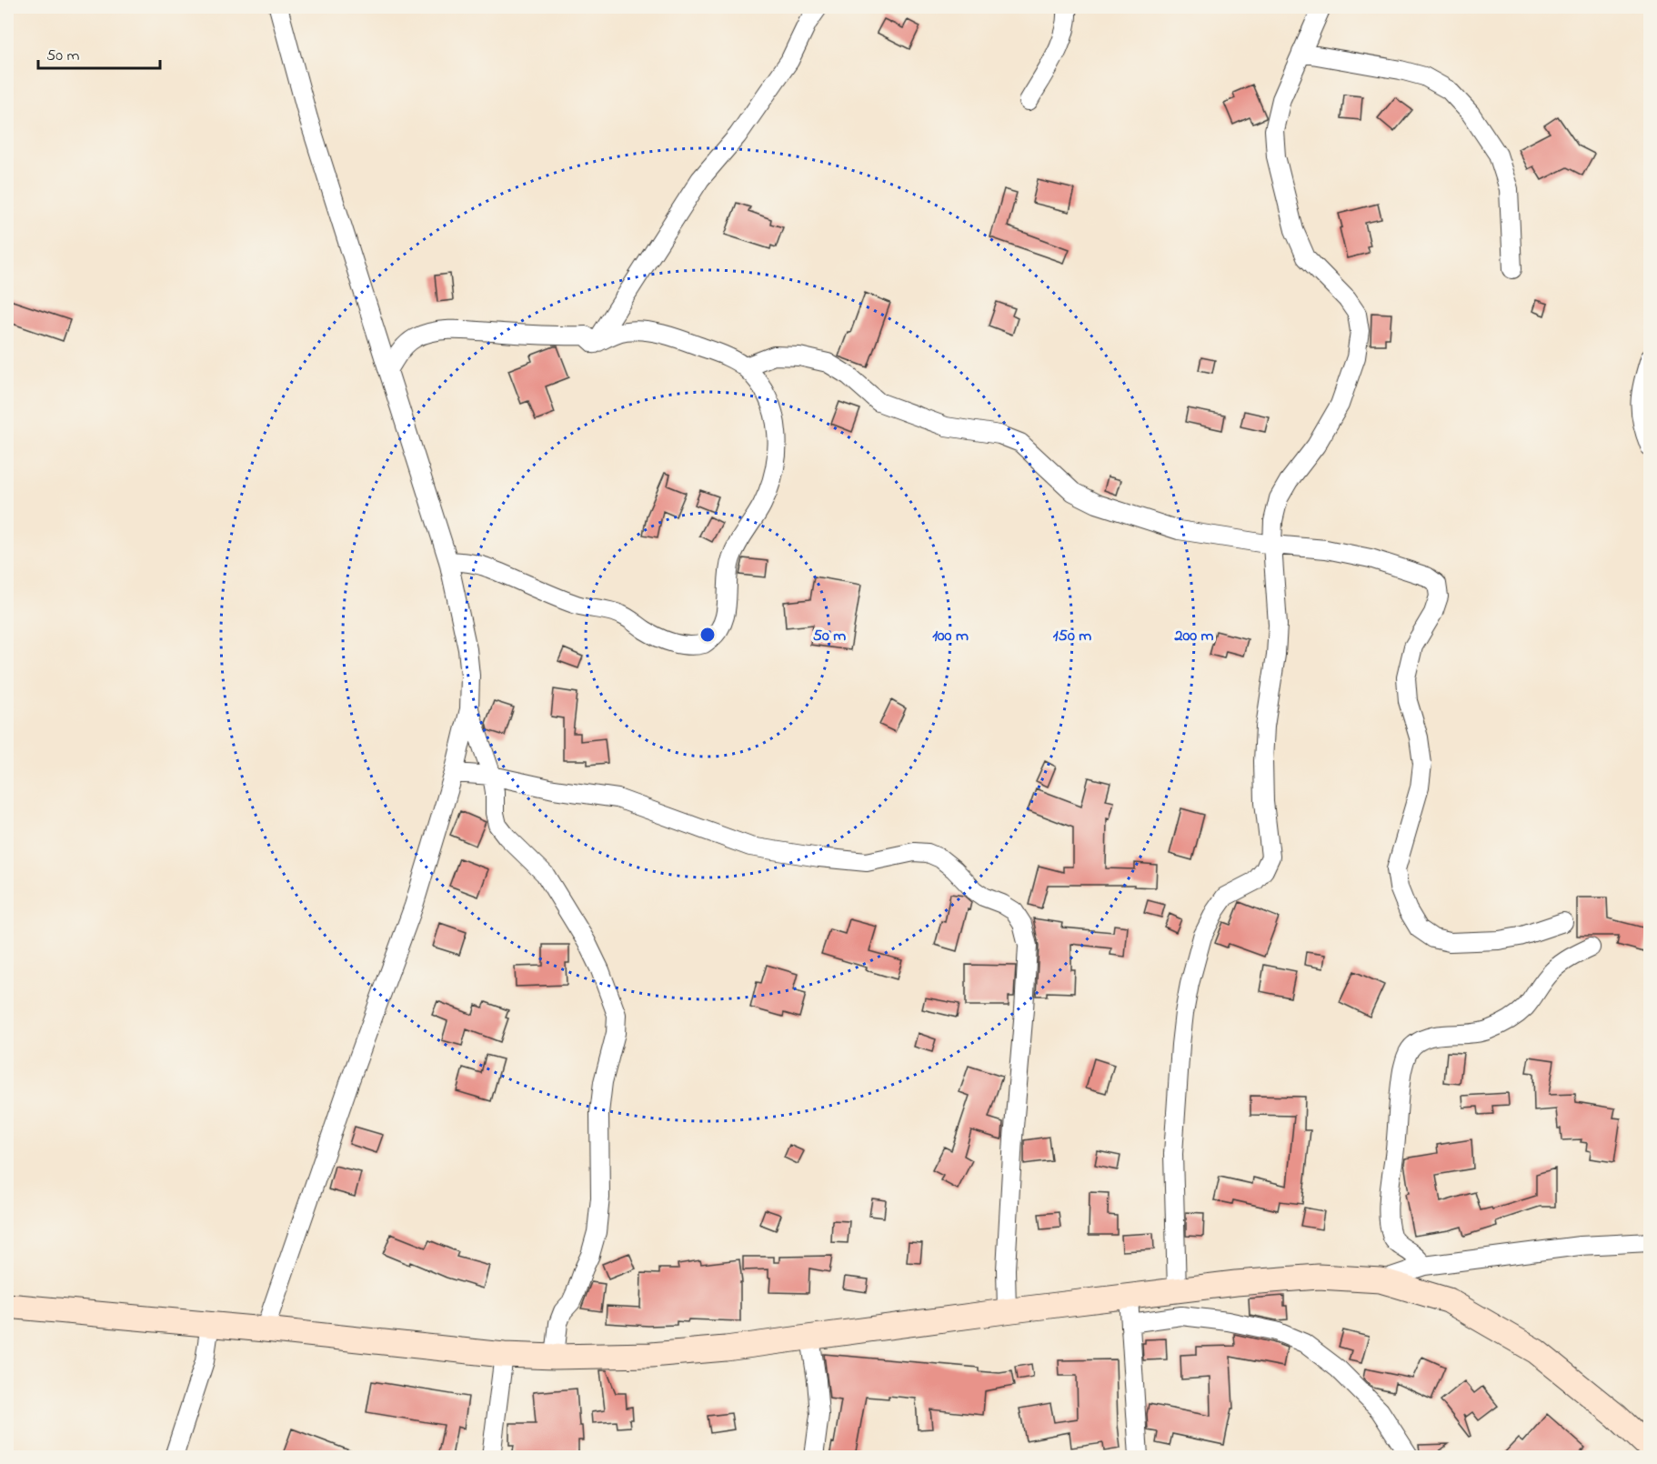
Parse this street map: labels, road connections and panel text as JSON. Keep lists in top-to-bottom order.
{
  "scale_bar": "50 m",
  "rings": [
    "50 m",
    "100 m",
    "150 m",
    "200 m"
  ]
}
